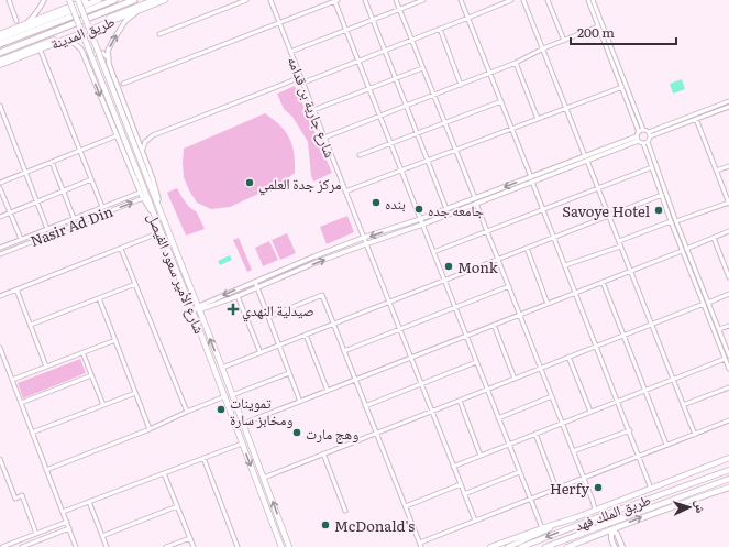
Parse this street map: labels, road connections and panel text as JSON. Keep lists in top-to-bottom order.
{
  "streets": {
    "main road": ["طريق المدينة", "شارع الأمير سعود الفيصل", "طريق الملك فهد"],
    "street": ["شارع جارية بن قدامه", "Nasir Ad Din"]
  },
  "crossings": [
    ["طريق المدينة", "شارع الأمير سعود الفيصل"]
  ],
  "places": {
    "other": [
      "مركز جدة العلمي",
      "بنده",
      "جامعه جده",
      "Savoye Hotel",
      "Monk",
      "تموينات ومخابز سارة",
      "وهج مارت",
      "Herfy",
      "McDonald's"
    ],
    "health": ["صيدلية النهدي"]
  },
  "scale_bar": "200 m",
  "north": "right"
}
